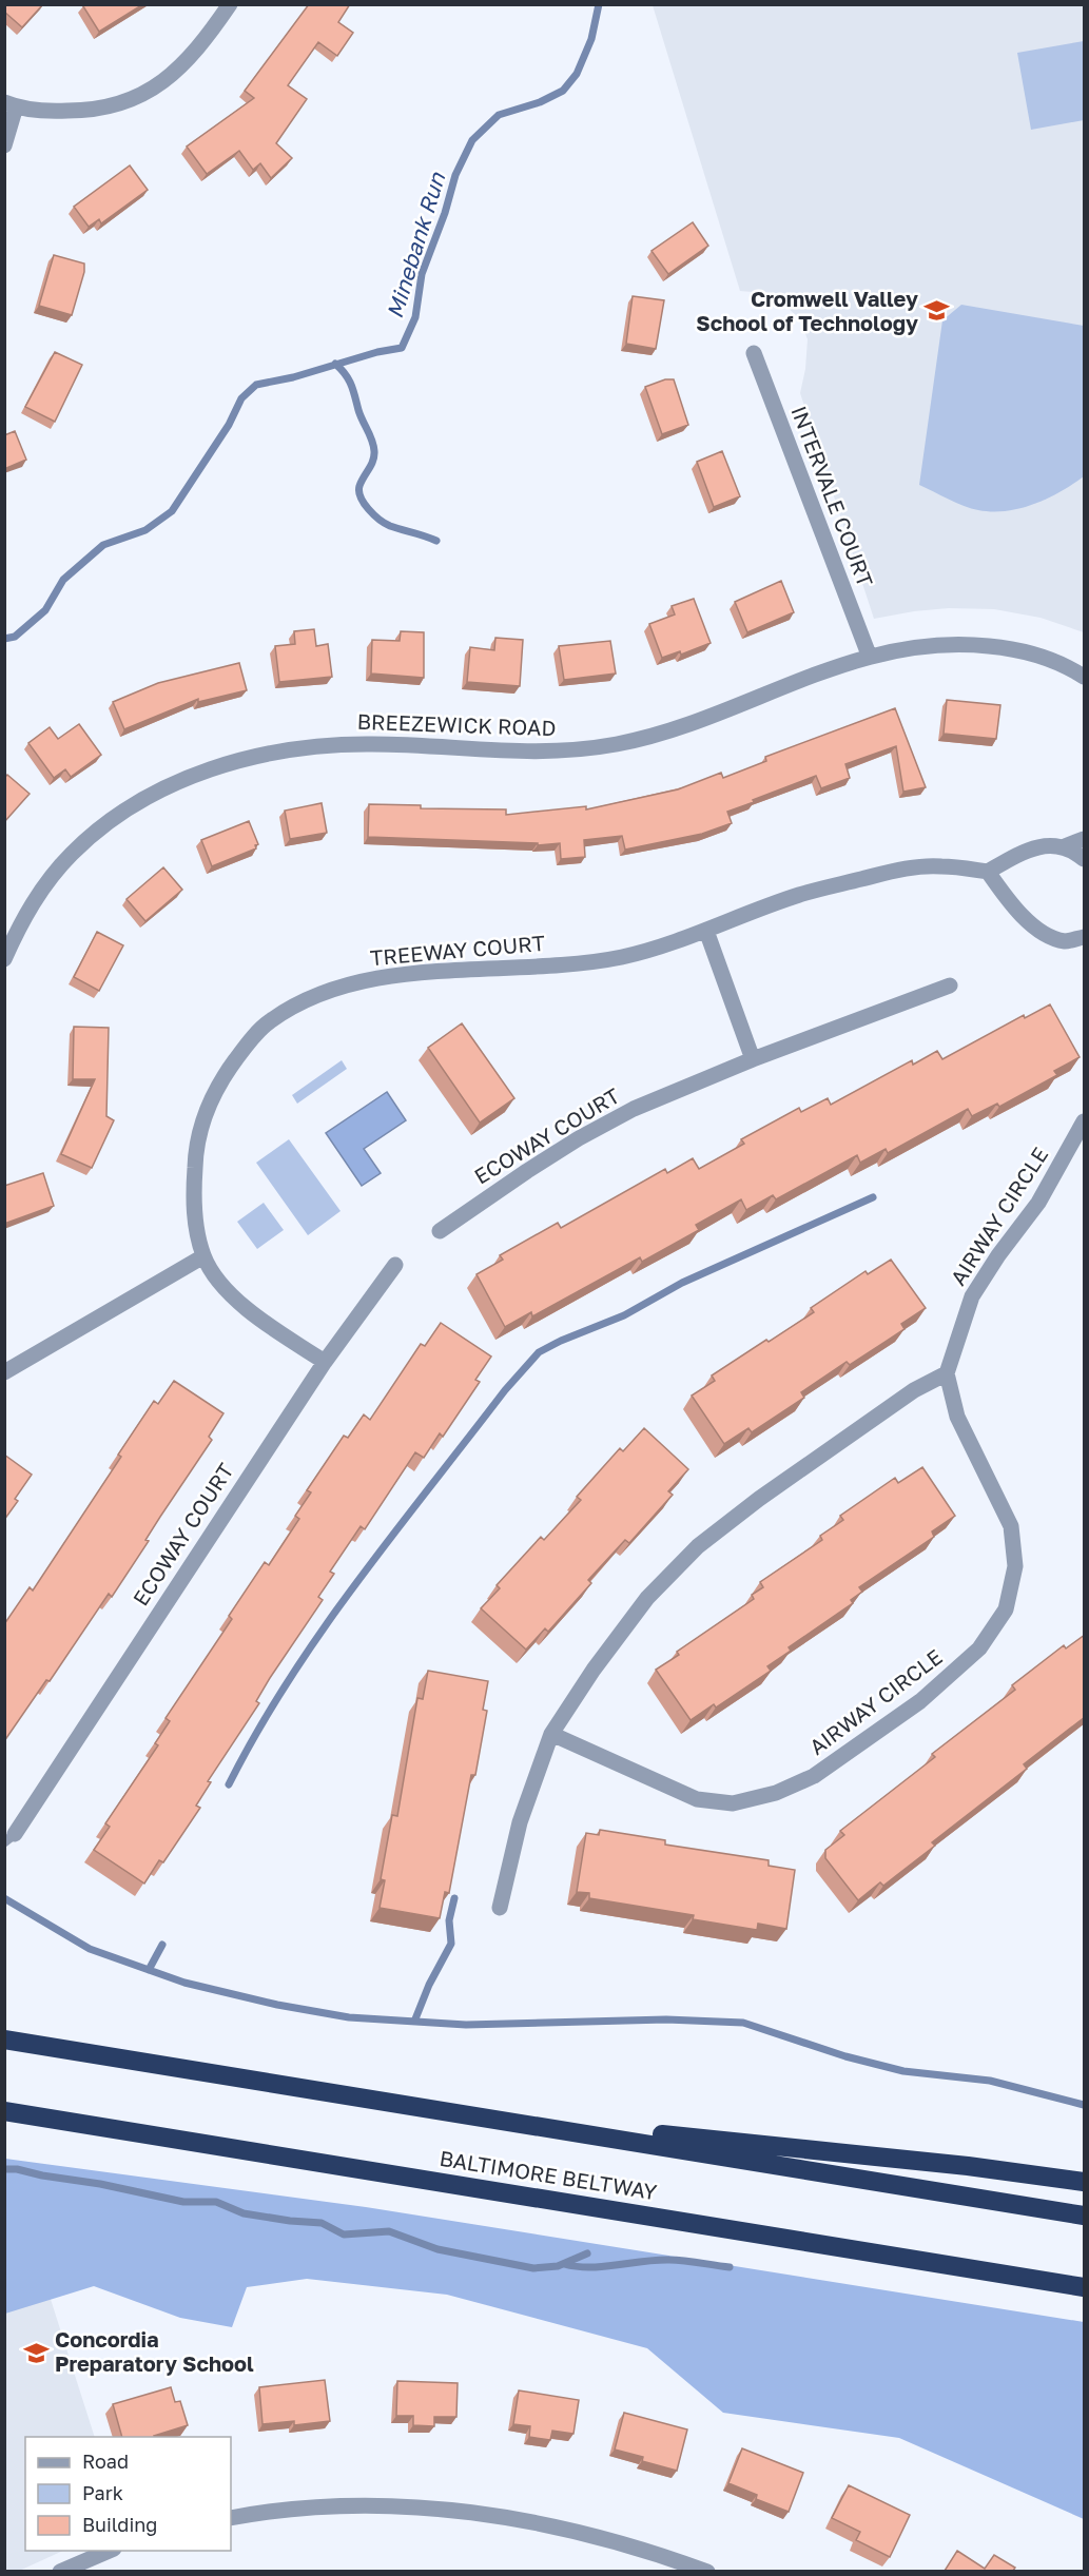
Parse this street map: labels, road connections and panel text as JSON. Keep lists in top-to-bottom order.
{
  "streets": {
    "highway": ["BALTIMORE BELTWAY"],
    "street": [
      "INTERVALE COURT",
      "BREEZEWICK ROAD",
      "TREEWAY COURT",
      "ECOWAY COURT",
      "AIRWAY CIRCLE"
    ]
  },
  "crossings": [
    ["INTERVALE COURT", "BREEZEWICK ROAD"],
    ["TREEWAY COURT", "ECOWAY COURT"]
  ],
  "water": ["Minebank Run"],
  "places": {
    "school or university": ["Cromwell Valley School of Technology", "Concordia Preparatory School"]
  },
  "legend": ["Road", "Park", "Building"]
}
